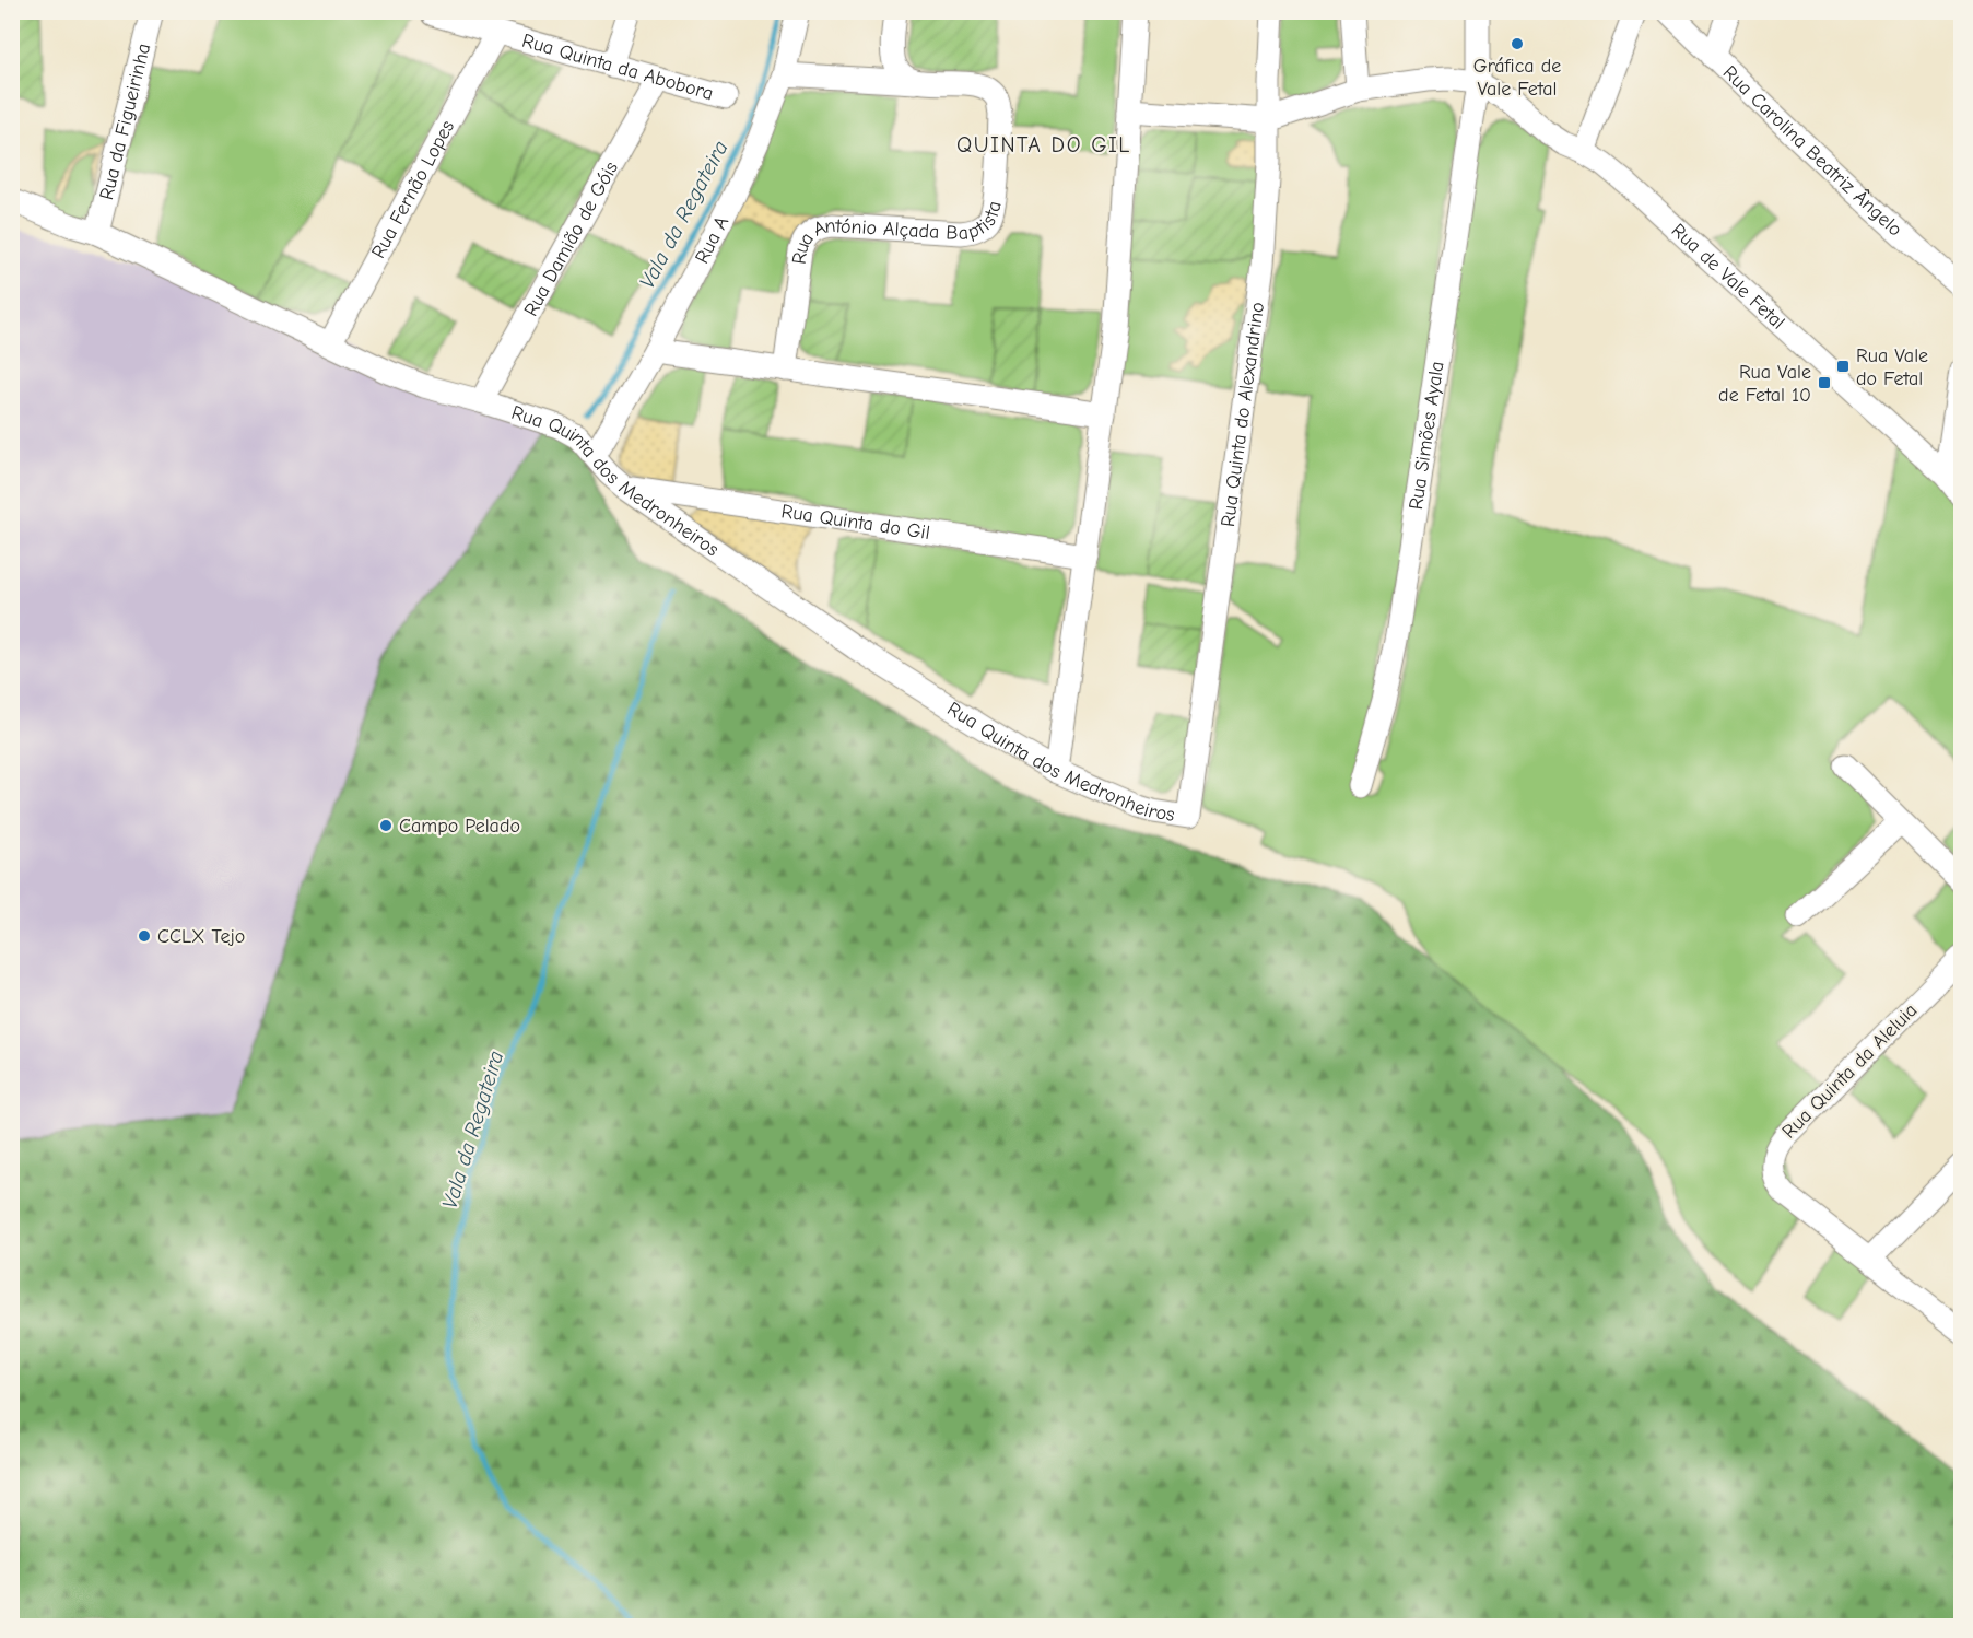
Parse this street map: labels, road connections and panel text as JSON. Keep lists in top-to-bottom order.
{
  "streets": {
    "street": [
      "Rua Quinta da Abobora",
      "Rua da Figueirinha",
      "Rua Carolina Beatriz Ângelo",
      "Rua Fernão Lopes",
      "Rua António Alçada Baptista",
      "Rua Damião de Góis",
      "Rua A",
      "Rua de Vale Fetal",
      "Rua Quinta do Alexandrino",
      "Rua Simões Ayala",
      "Rua Quinta dos Medronheiros",
      "Rua Quinta do Gil",
      "Rua Quinta da Aleluia"
    ]
  },
  "crossings": [
    ["Rua Quinta da Abobora", "Rua Fernão Lopes"],
    ["Rua Quinta da Abobora", "Rua Damião de Góis"],
    ["Rua da Figueirinha", "Rua Quinta dos Medronheiros"],
    ["Rua Fernão Lopes", "Rua Quinta dos Medronheiros"],
    ["Rua Damião de Góis", "Rua Quinta dos Medronheiros"],
    ["Rua A", "Rua Quinta dos Medronheiros"],
    ["Rua de Vale Fetal", "Rua Simões Ayala"],
    ["Rua Quinta do Alexandrino", "Rua Quinta dos Medronheiros"],
    ["Rua Quinta dos Medronheiros", "Rua Quinta do Gil"]
  ],
  "districts": ["QUINTA DO GIL"],
  "water": ["Vala da Regateira"],
  "places": {
    "other": ["Gráfica de Vale Fetal", "Campo Pelado", "CCLX Tejo"],
    "transit": ["Rua Vale do Fetal", "Rua Vale de Fetal 10"]
  }
}
